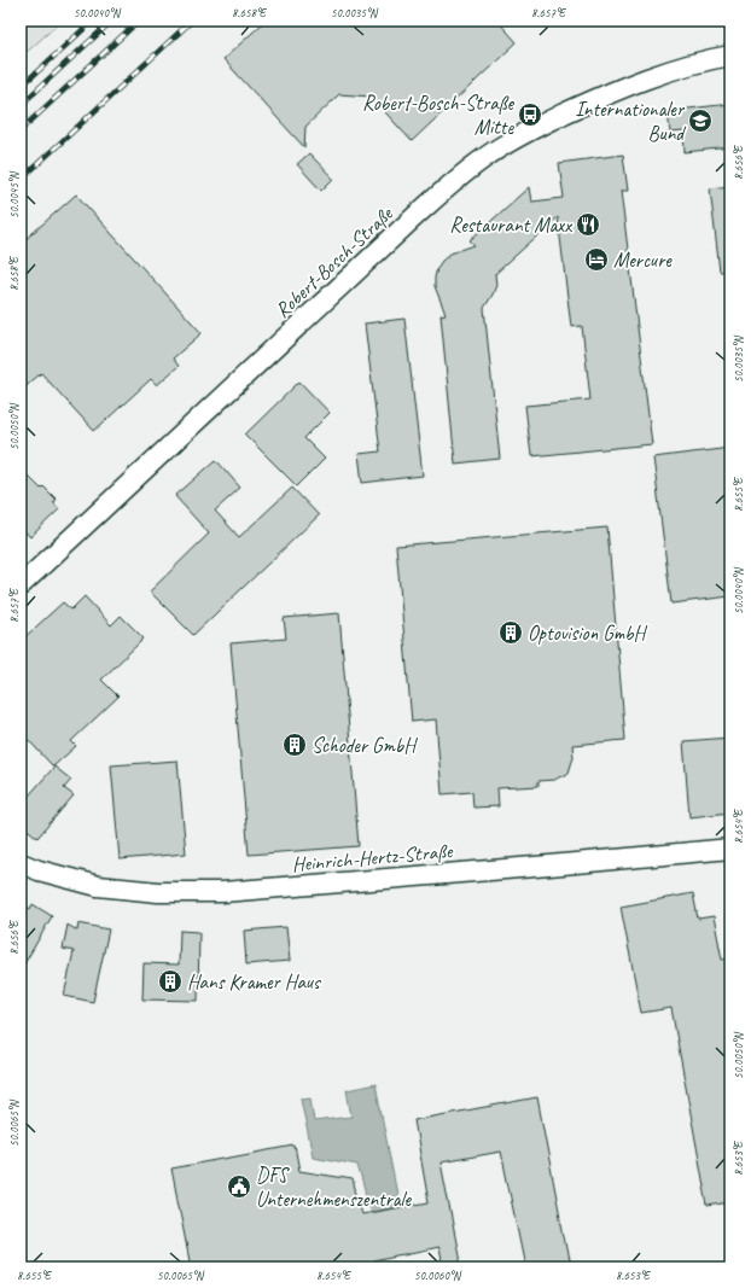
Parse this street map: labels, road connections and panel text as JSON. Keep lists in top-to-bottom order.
{
  "streets": {
    "street": ["Robert-Bosch-Straße", "Heinrich-Hertz-Straße"]
  },
  "places": {
    "bus stop": ["Robert-Bosch-Straße Mitte"],
    "school or university": ["Internationaler Bund"],
    "restaurant": ["Restaurant Maxx"],
    "hotel": ["Mercure"],
    "building": ["Optovision GmbH", "Schoder GmbH", "Hans Kramer Haus"],
    "public building": ["DFS Unternehmenszentrale"]
  },
  "coordinates": [
    "50.0040°N",
    "8.658°E",
    "50.0035°N",
    "8.657°E",
    "8.656°E",
    "50.0045°N",
    "50.0050°N",
    "8.655°E",
    "8.654°E",
    "50.0065°N",
    "8.653°E",
    "50.0060°N"
  ]
}
